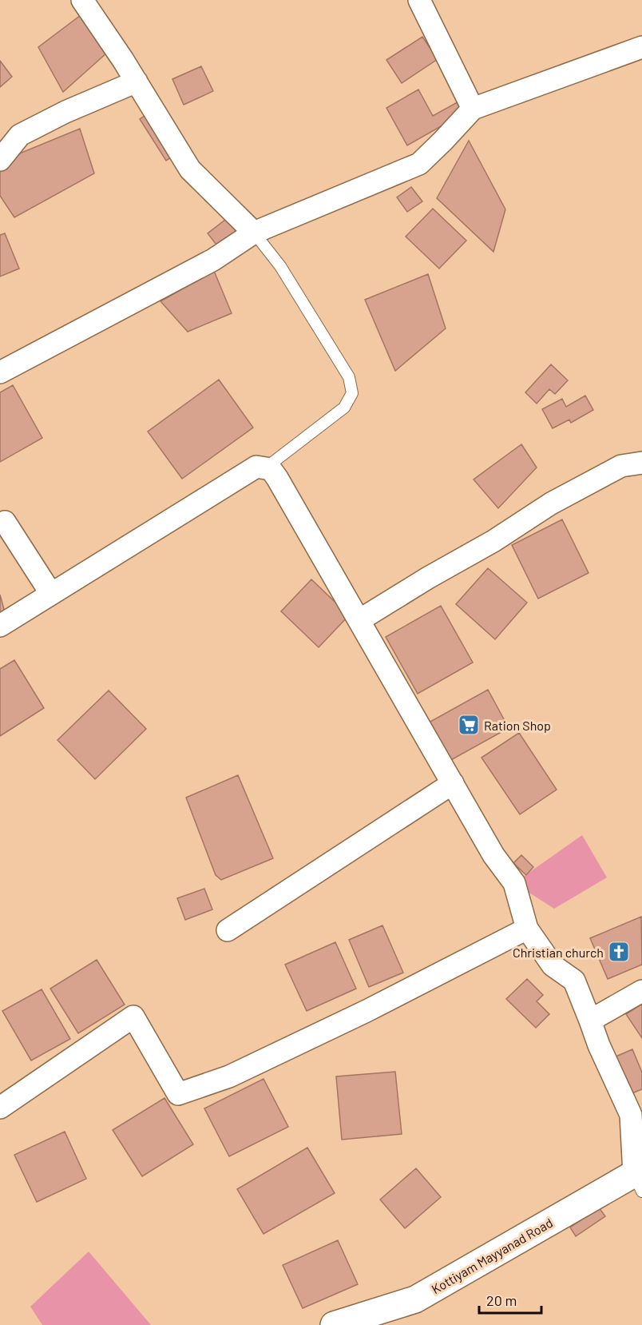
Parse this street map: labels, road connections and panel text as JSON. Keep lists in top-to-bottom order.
{
  "streets": {
    "street": ["Kottiyam Mayyanad Road"]
  },
  "places": {
    "supermarket": ["Ration Shop"],
    "church": ["Christian church"]
  },
  "scale_bar": "20 m"
}
